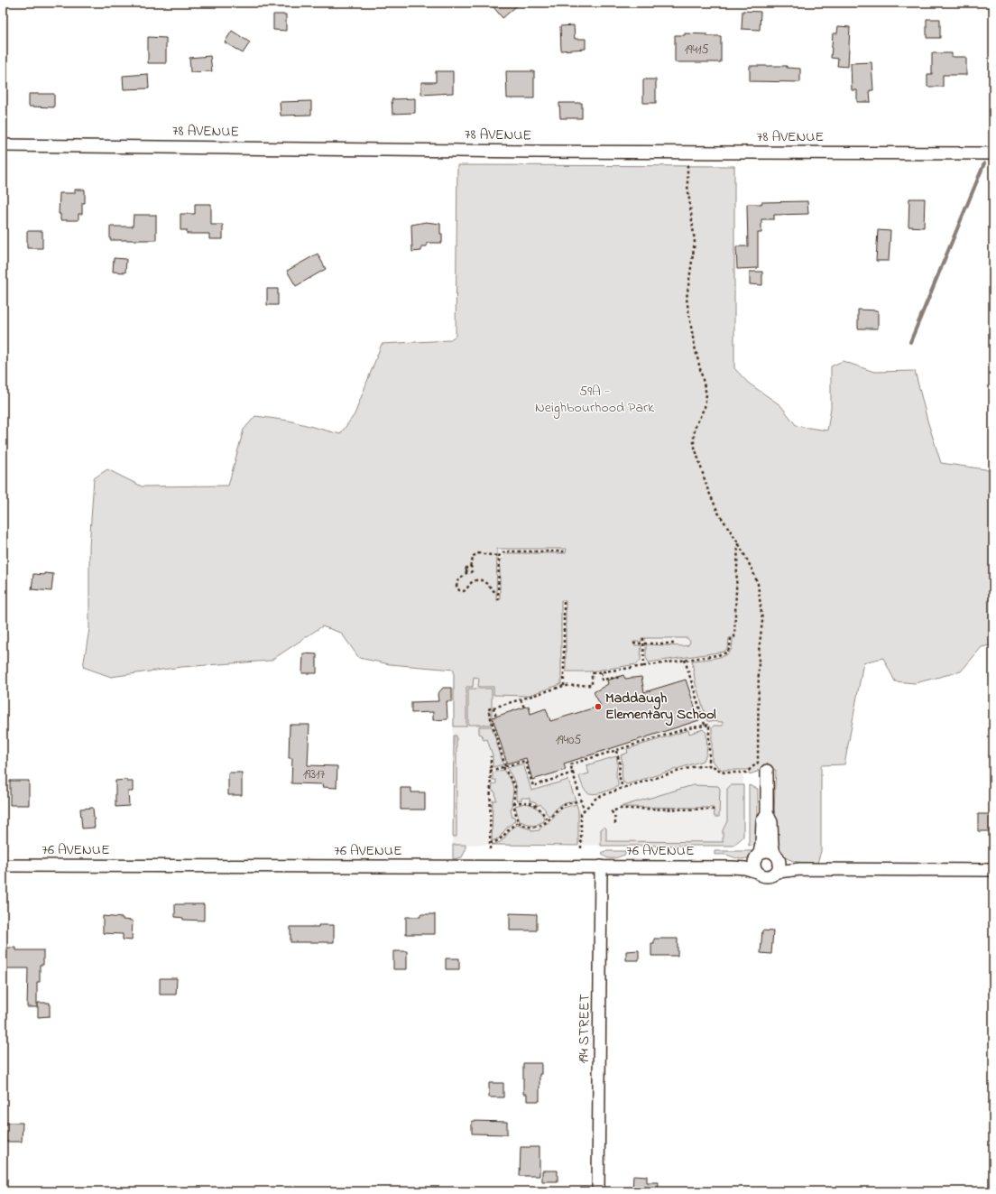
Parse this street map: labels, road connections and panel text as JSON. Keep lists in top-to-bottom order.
{
  "streets": {
    "street": ["78 AVENUE", "76 AVENUE", "194 STREET"]
  },
  "crossings": [
    ["76 AVENUE", "194 STREET"]
  ],
  "parks": ["59A - Neighbourhood Park"],
  "places": ["Maddaugh Elementary School"],
  "house_numbers": ["19415", "19405", "19317"]
}
